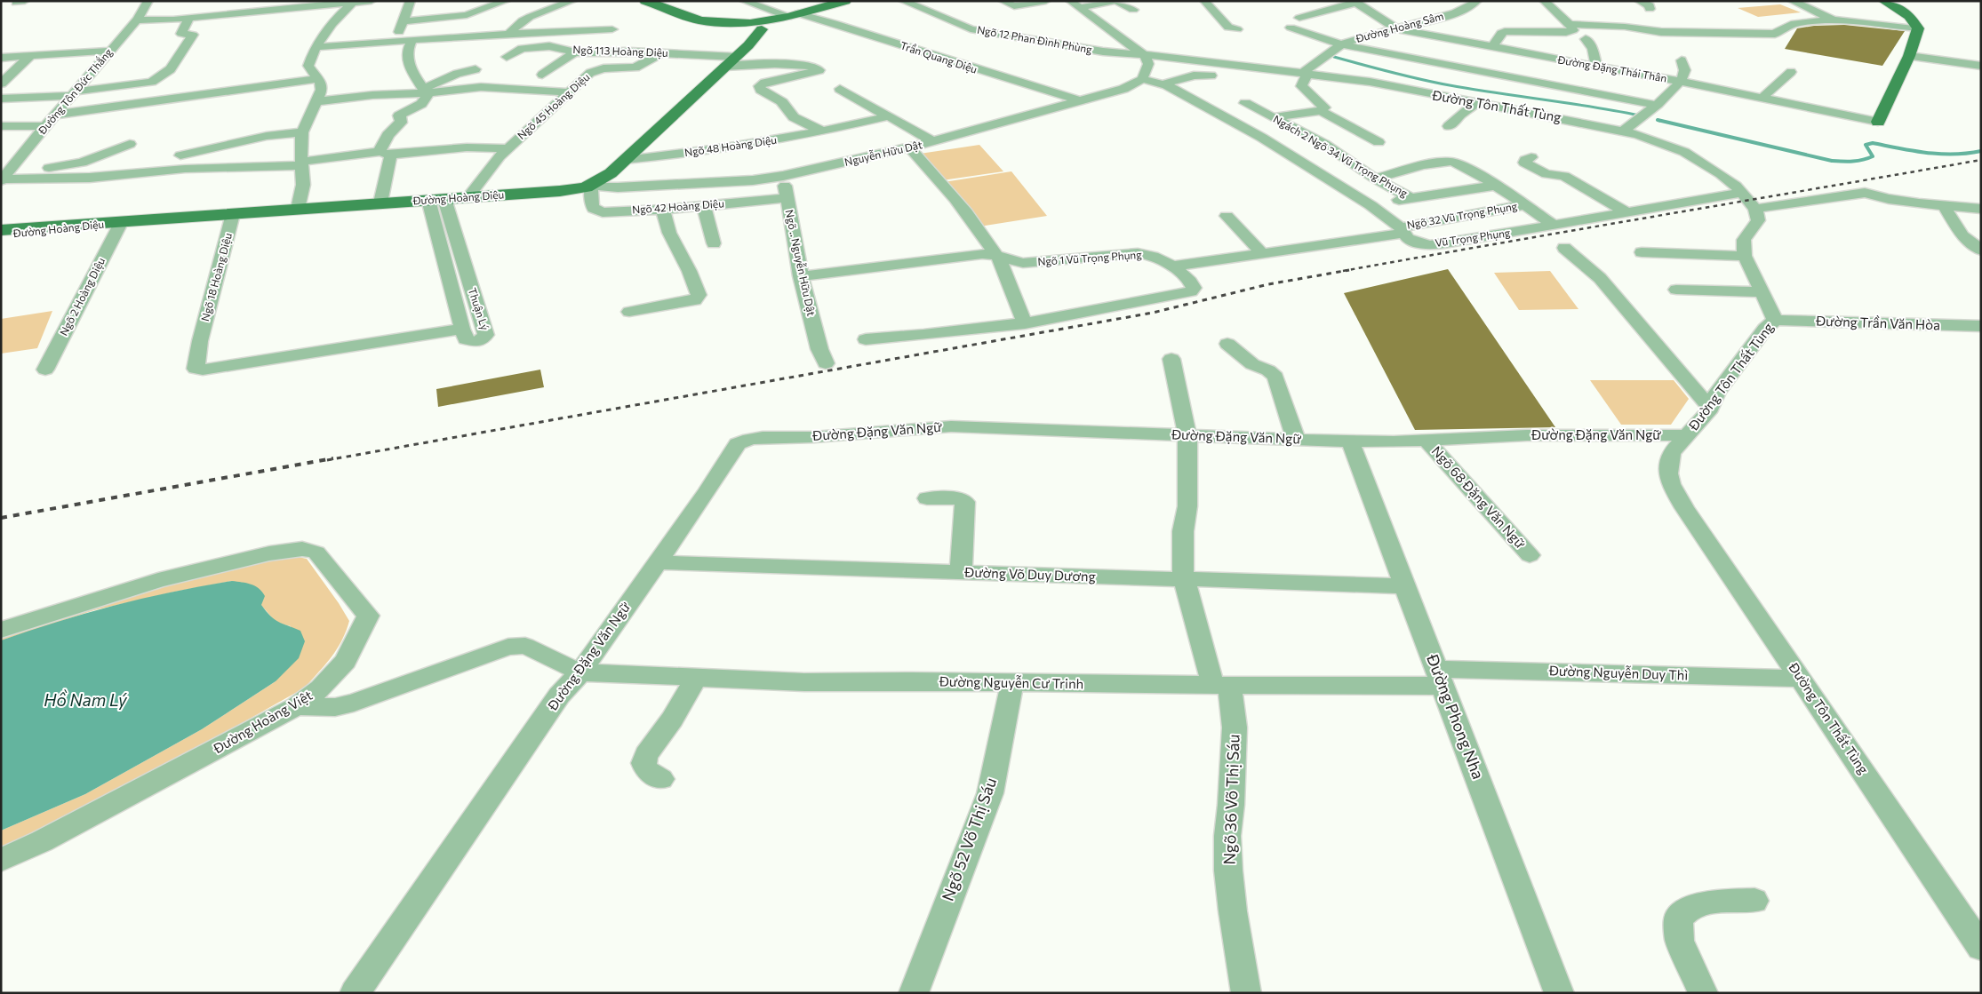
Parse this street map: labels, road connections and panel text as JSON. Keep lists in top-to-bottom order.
{
  "streets": {
    "main road": ["Đường Hoàng Diệu"],
    "street": [
      "Đường Hoàng Sâm",
      "Ngõ 12 Phan Đình Phùng",
      "Ngõ 113 Hoàng Diệu",
      "Trần Quang Diệu",
      "Đường Đặng Thái Thân",
      "Đường Tôn Đức Thắng",
      "Ngõ 45 Hoàng Diệu",
      "Đường Tôn Thất Tùng",
      "Ngõ 48 Hoàng Diệu",
      "Nguyễn Hữu Dật",
      "Ngách 2 Ngõ 34 Vũ Trọng Phụng",
      "Ngõ 42 Hoàng Diệu",
      "Ngõ 32 Vũ Trọng Phụng",
      "Vũ Trọng Phụng",
      "Ngõ 1 Vũ Trọng Phụng",
      "Ngõ .. Nguyễn Hữu Dật",
      "Ngõ 18 Hoàng Diệu",
      "Ngõ 2 Hoàng Diệu",
      "Thuận Lý",
      "Đường Trần Văn Hòa",
      "Đường Đặng Văn Ngữ",
      "Ngõ 68 Đặng Văn Ngữ",
      "Đường Võ Duy Dương",
      "Đường Nguyễn Duy Thì",
      "Đường Nguyễn Cư Trinh",
      "Đường Phong Nha",
      "Đường Hoàng Việt",
      "Ngõ 36 Võ Thị Sáu",
      "Ngõ 52 Võ Thị Sáu"
    ]
  },
  "crossings": [
    ["Đường Hoàng Sâm", "Đường Đặng Thái Thân"],
    ["Đường Hoàng Sâm", "Đường Tôn Thất Tùng"],
    ["Ngõ 12 Phan Đình Phùng", "Đường Tôn Thất Tùng"],
    ["Ngõ 113 Hoàng Diệu", "Ngõ 45 Hoàng Diệu"],
    ["Ngõ 113 Hoàng Diệu", "Ngõ 48 Hoàng Diệu"],
    ["Ngõ 113 Hoàng Diệu", "Đường Hoàng Diệu"],
    ["Trần Quang Diệu", "Nguyễn Hữu Dật"],
    ["Trần Quang Diệu", "Đường Hoàng Diệu"],
    ["Ngõ 45 Hoàng Diệu", "Đường Hoàng Diệu"],
    ["Đường Tôn Thất Tùng", "Vũ Trọng Phụng"],
    ["Đường Tôn Thất Tùng", "Đường Trần Văn Hòa"],
    ["Đường Tôn Thất Tùng", "Đường Đặng Văn Ngữ"],
    ["Đường Tôn Thất Tùng", "Đường Nguyễn Duy Thì"],
    ["Ngõ 48 Hoàng Diệu", "Đường Hoàng Diệu"],
    ["Nguyễn Hữu Dật", "Đường Hoàng Diệu"],
    ["Nguyễn Hữu Dật", "Ngõ 42 Hoàng Diệu"],
    ["Nguyễn Hữu Dật", "Vũ Trọng Phụng"],
    ["Nguyễn Hữu Dật", "Ngõ .. Nguyễn Hữu Dật"],
    ["Đường Hoàng Diệu", "Ngõ 42 Hoàng Diệu"],
    ["Đường Hoàng Diệu", "Ngõ 18 Hoàng Diệu"],
    ["Đường Hoàng Diệu", "Ngõ 2 Hoàng Diệu"],
    ["Đường Hoàng Diệu", "Thuận Lý"],
    ["Ngõ 42 Hoàng Diệu", "Ngõ .. Nguyễn Hữu Dật"],
    ["Ngõ 32 Vũ Trọng Phụng", "Vũ Trọng Phụng"],
    ["Ngõ 1 Vũ Trọng Phụng", "Ngõ .. Nguyễn Hữu Dật"],
    ["Ngõ 18 Hoàng Diệu", "Thuận Lý"],
    ["Đường Đặng Văn Ngữ", "Ngõ 68 Đặng Văn Ngữ"],
    ["Đường Đặng Văn Ngữ", "Đường Võ Duy Dương"],
    ["Đường Đặng Văn Ngữ", "Đường Nguyễn Cư Trinh"],
    ["Đường Đặng Văn Ngữ", "Đường Phong Nha"],
    ["Đường Đặng Văn Ngữ", "Ngõ 36 Võ Thị Sáu"],
    ["Đường Võ Duy Dương", "Đường Phong Nha"],
    ["Đường Võ Duy Dương", "Ngõ 36 Võ Thị Sáu"],
    ["Đường Nguyễn Duy Thì", "Đường Nguyễn Cư Trinh"],
    ["Đường Nguyễn Duy Thì", "Đường Phong Nha"],
    ["Đường Nguyễn Cư Trinh", "Đường Phong Nha"],
    ["Đường Nguyễn Cư Trinh", "Ngõ 36 Võ Thị Sáu"],
    ["Đường Nguyễn Cư Trinh", "Ngõ 52 Võ Thị Sáu"]
  ],
  "water": ["Hồ Nam Lý"]
}
